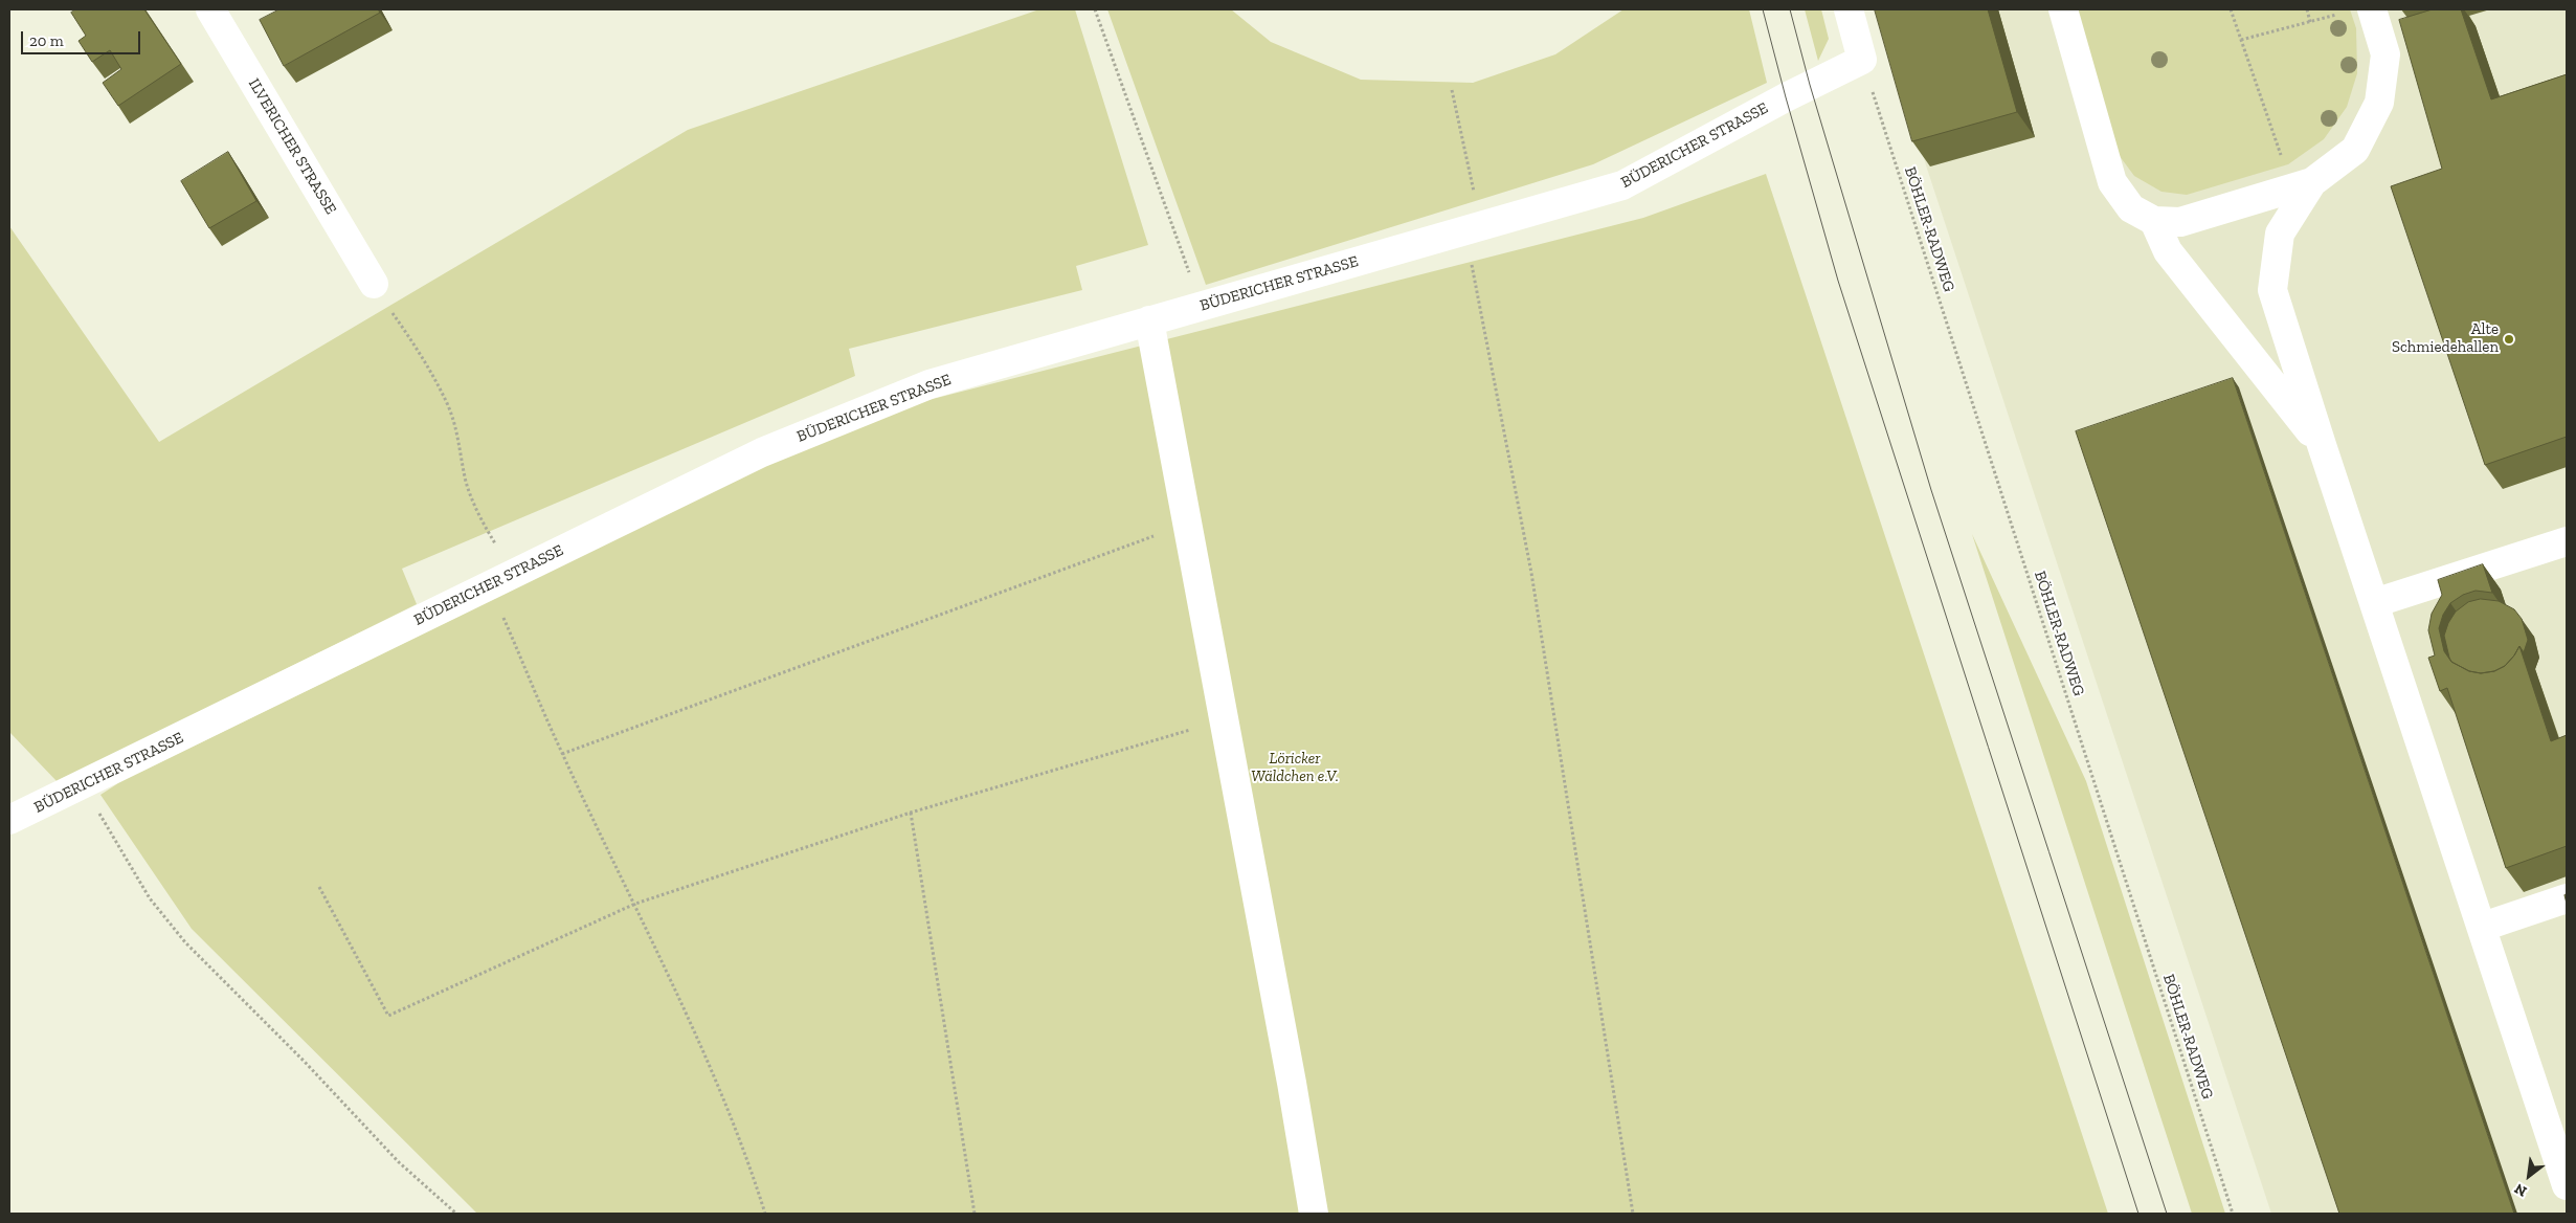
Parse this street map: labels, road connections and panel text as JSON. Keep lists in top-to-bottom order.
{
  "streets": {
    "street": ["BÜDERICHER STRASSE", "ILVERICHER STRASSE"],
    "path": ["BÖHLER-RADWEG"]
  },
  "crossings": [
    ["BÜDERICHER STRASSE", "BÖHLER-RADWEG"]
  ],
  "parks": ["Löricker Wäldchen e.V."],
  "places": ["Alte Schmiedehallen"],
  "scale_bar": "20 m",
  "north": "bottom left"
}
